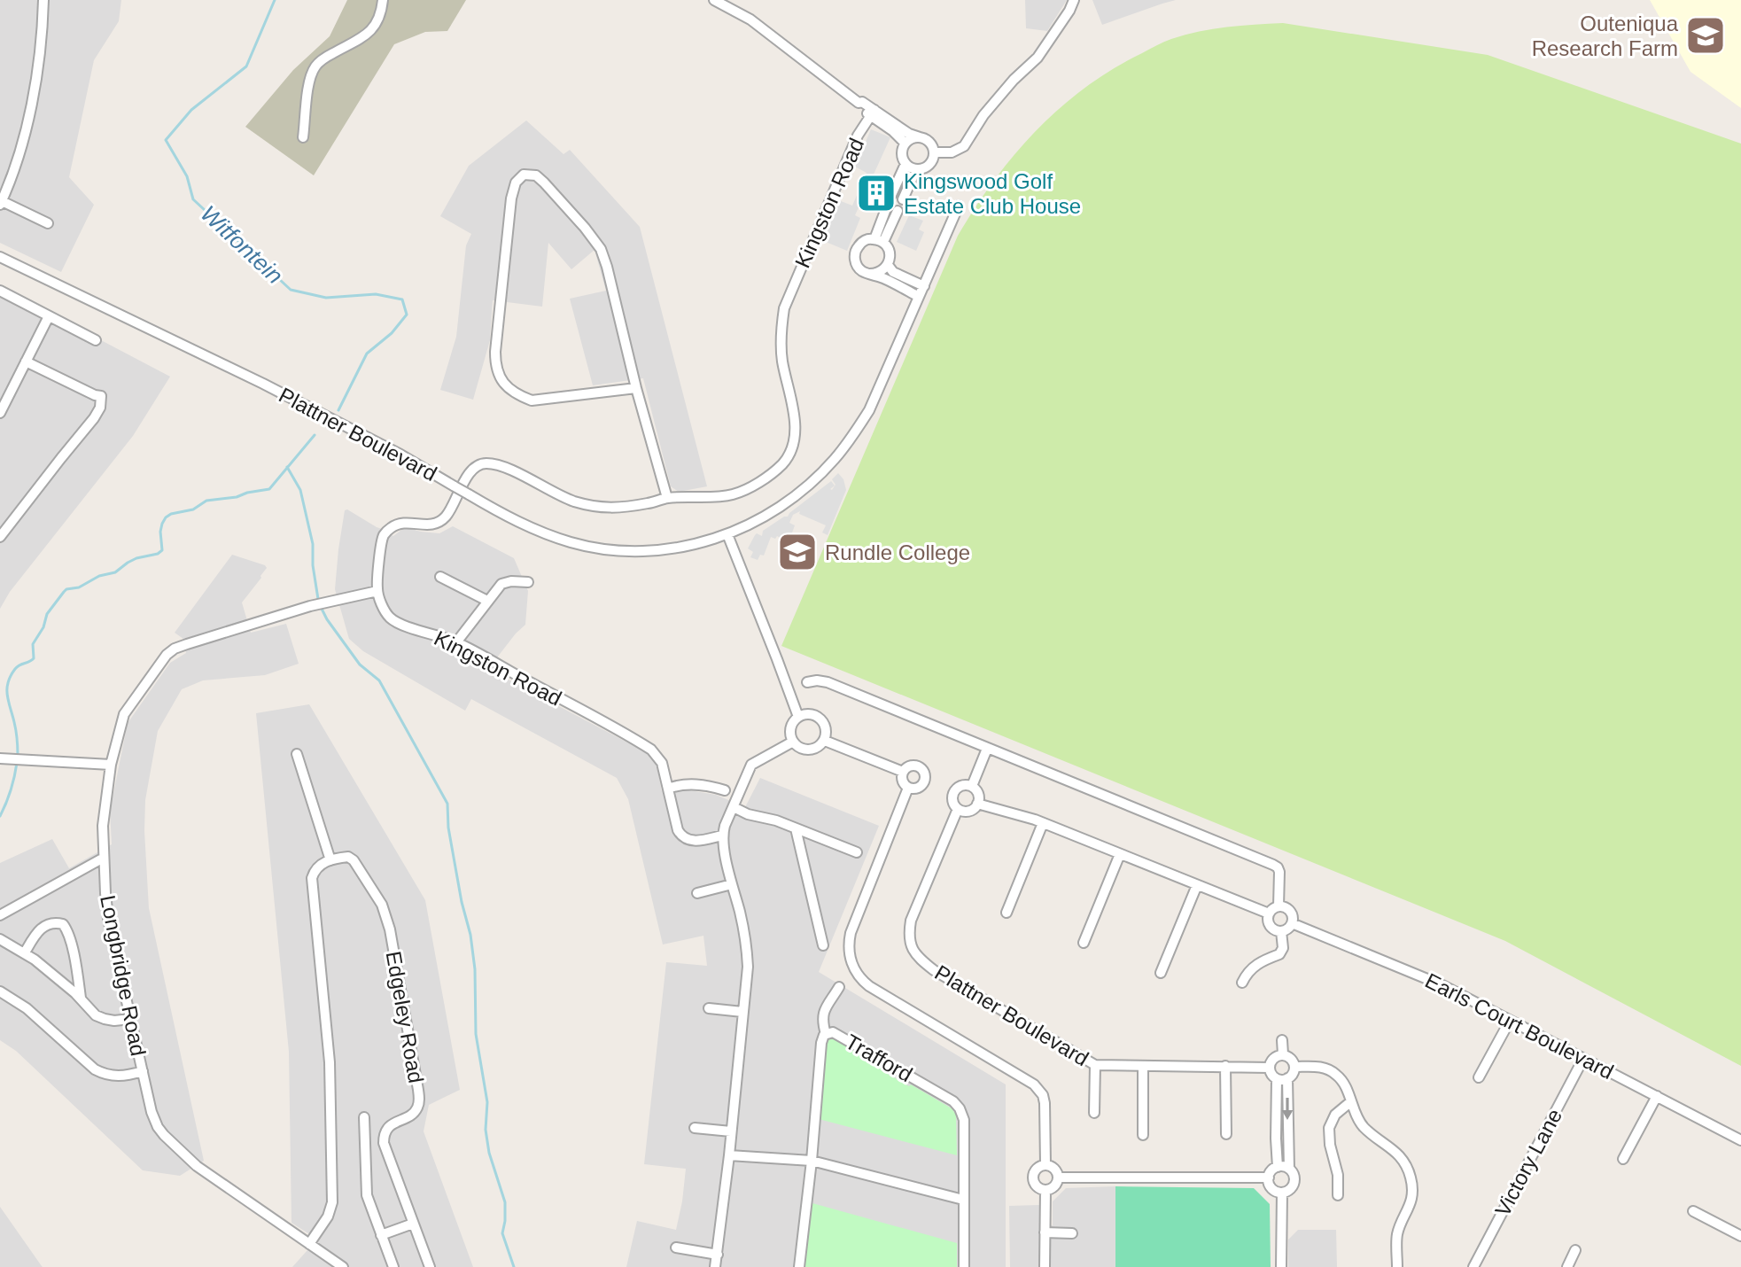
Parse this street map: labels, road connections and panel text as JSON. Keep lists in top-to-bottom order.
{
  "streets": {
    "street": [
      "Kingston Road",
      "Plattner Boulevard",
      "Longbridge Road",
      "Edgeley Road",
      "Earls Court Boulevard",
      "Trafford",
      "Victory Lane"
    ]
  },
  "crossings": [
    ["Kingston Road", "Longbridge Road"],
    ["Earls Court Boulevard", "Victory Lane"]
  ],
  "water": ["Witfontein"],
  "places": {
    "school or university": ["Outeniqua Research Farm", "Rundle College"],
    "building": ["Kingswood Golf Estate Club House"]
  }
}
